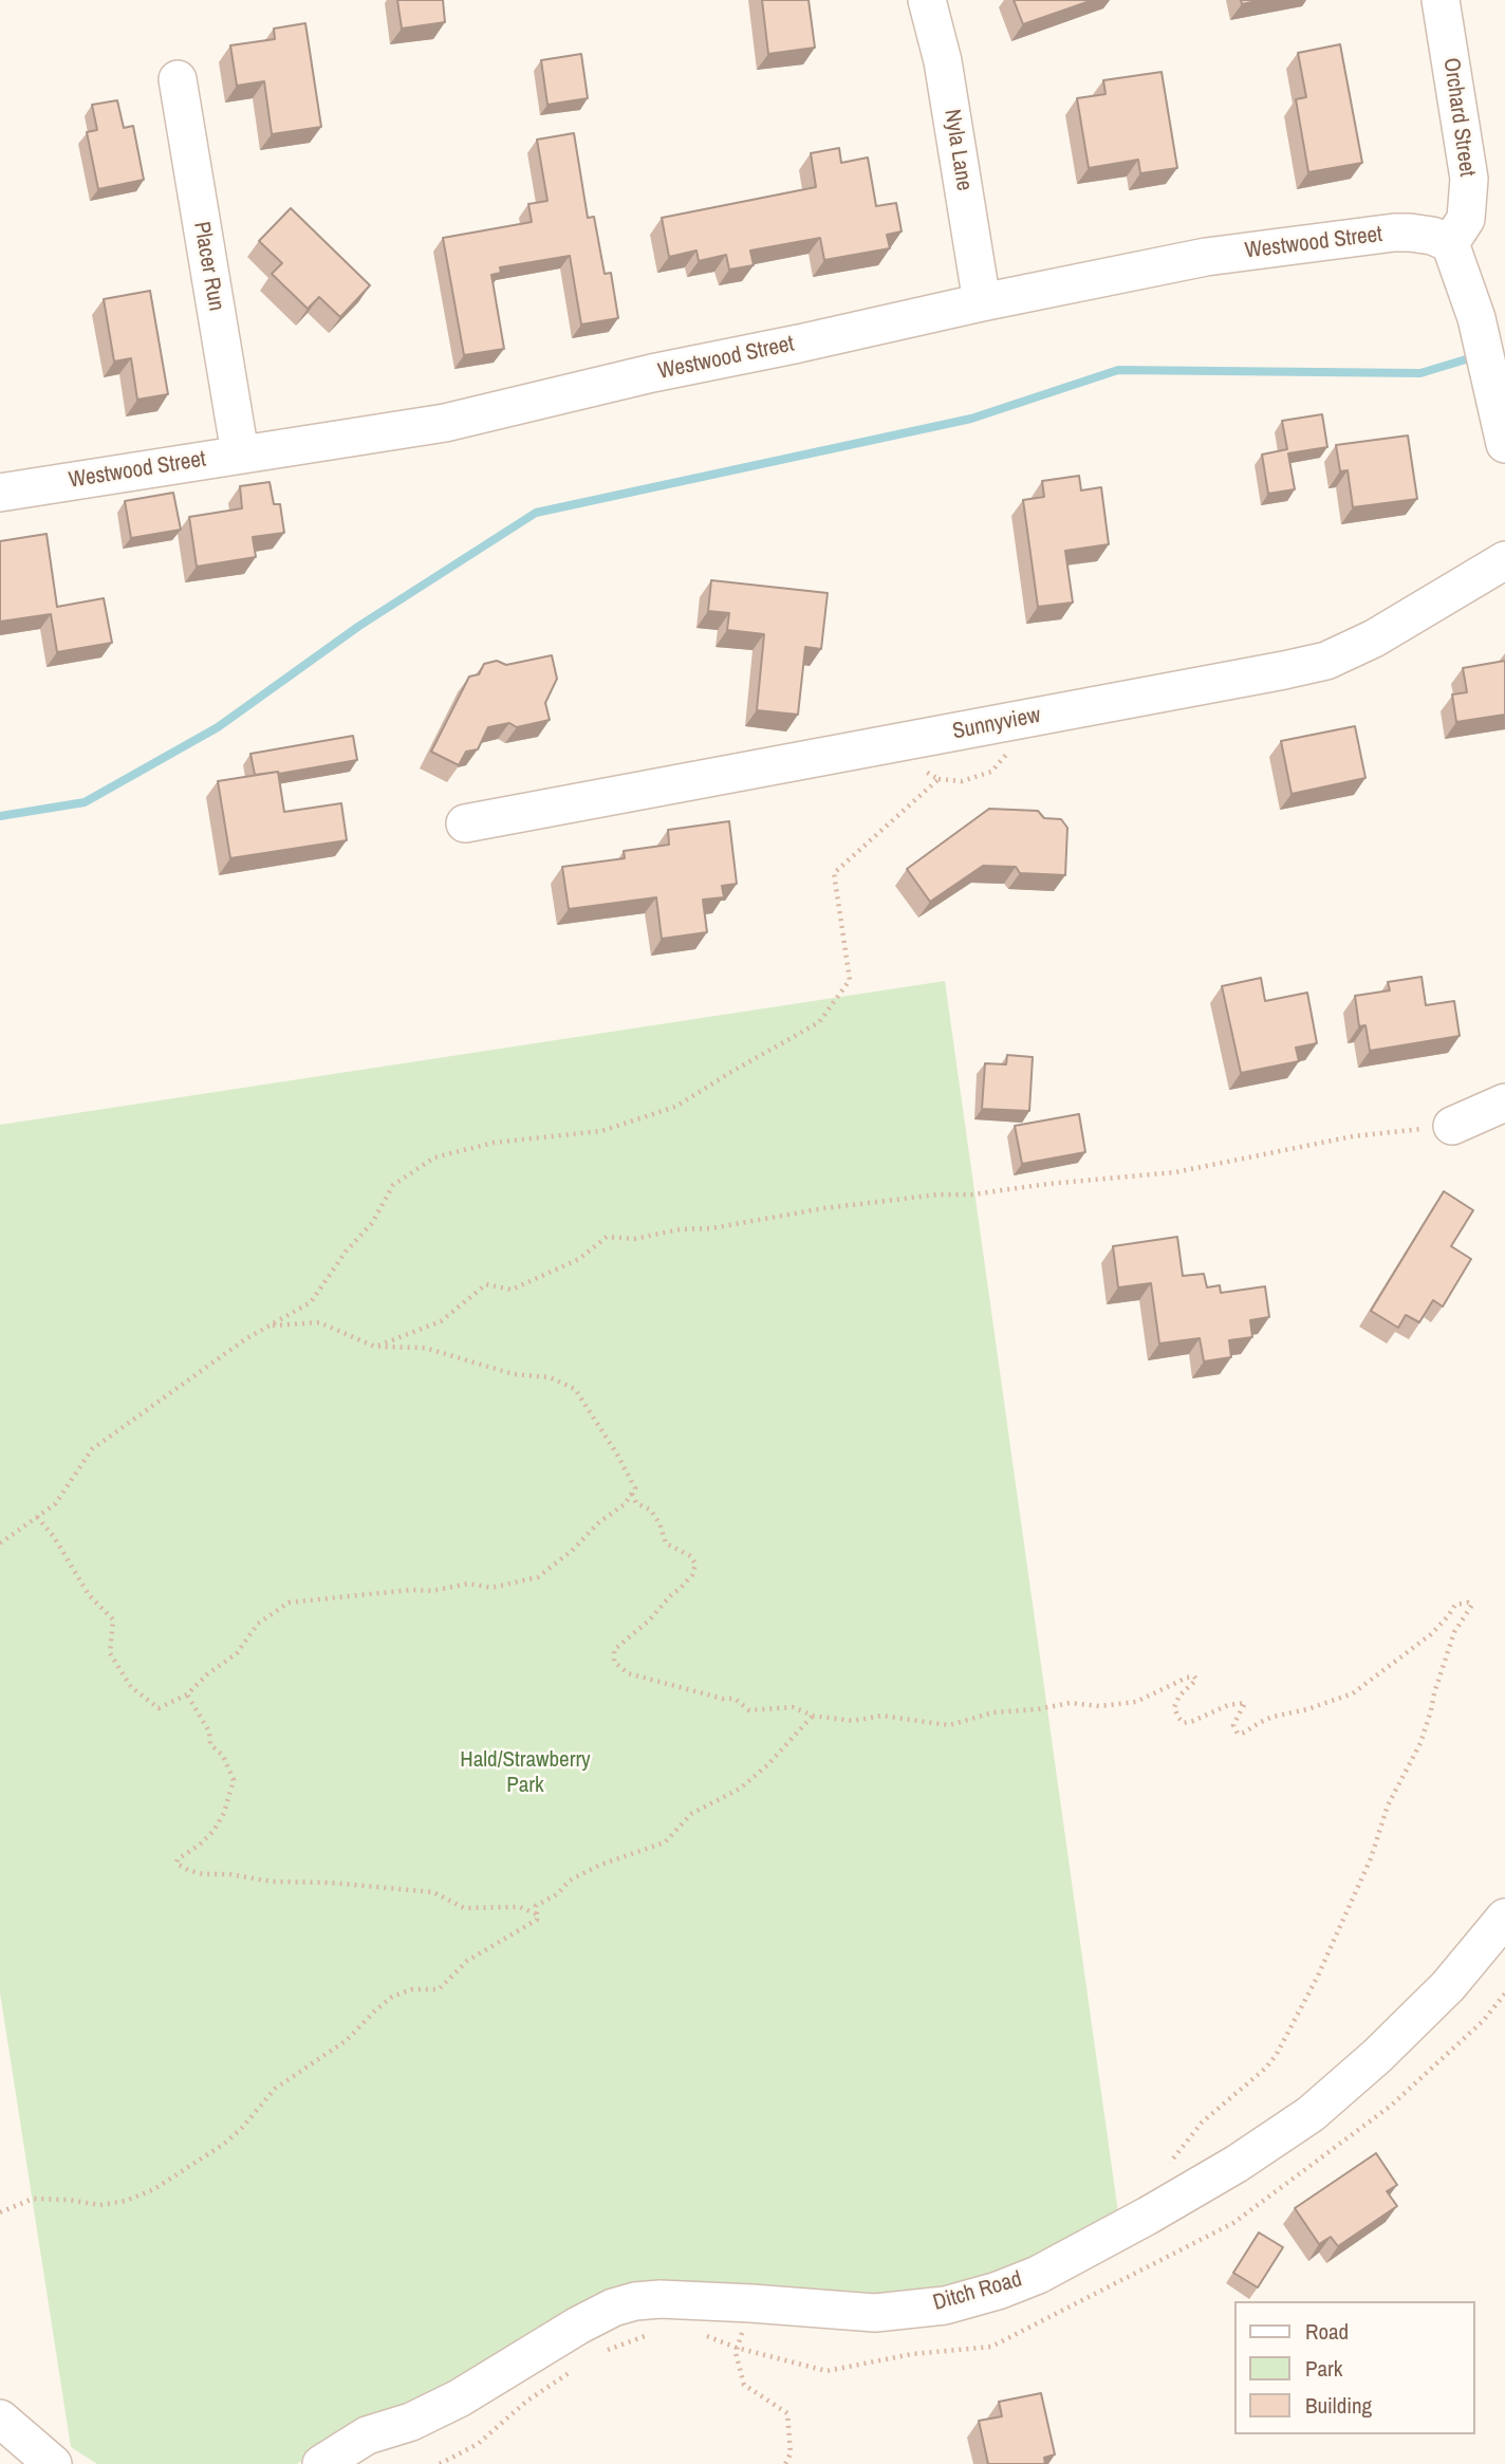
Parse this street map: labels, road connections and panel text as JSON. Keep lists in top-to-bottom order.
{
  "streets": {
    "street": [
      "Orchard Street",
      "Nyla Lane",
      "Westwood Street",
      "Placer Run",
      "Sunnyview",
      "Ditch Road"
    ]
  },
  "crossings": [
    ["Orchard Street", "Westwood Street"],
    ["Nyla Lane", "Westwood Street"],
    ["Westwood Street", "Placer Run"]
  ],
  "parks": ["Hald/Strawberry Park"],
  "legend": ["Road", "Park", "Building"]
}
